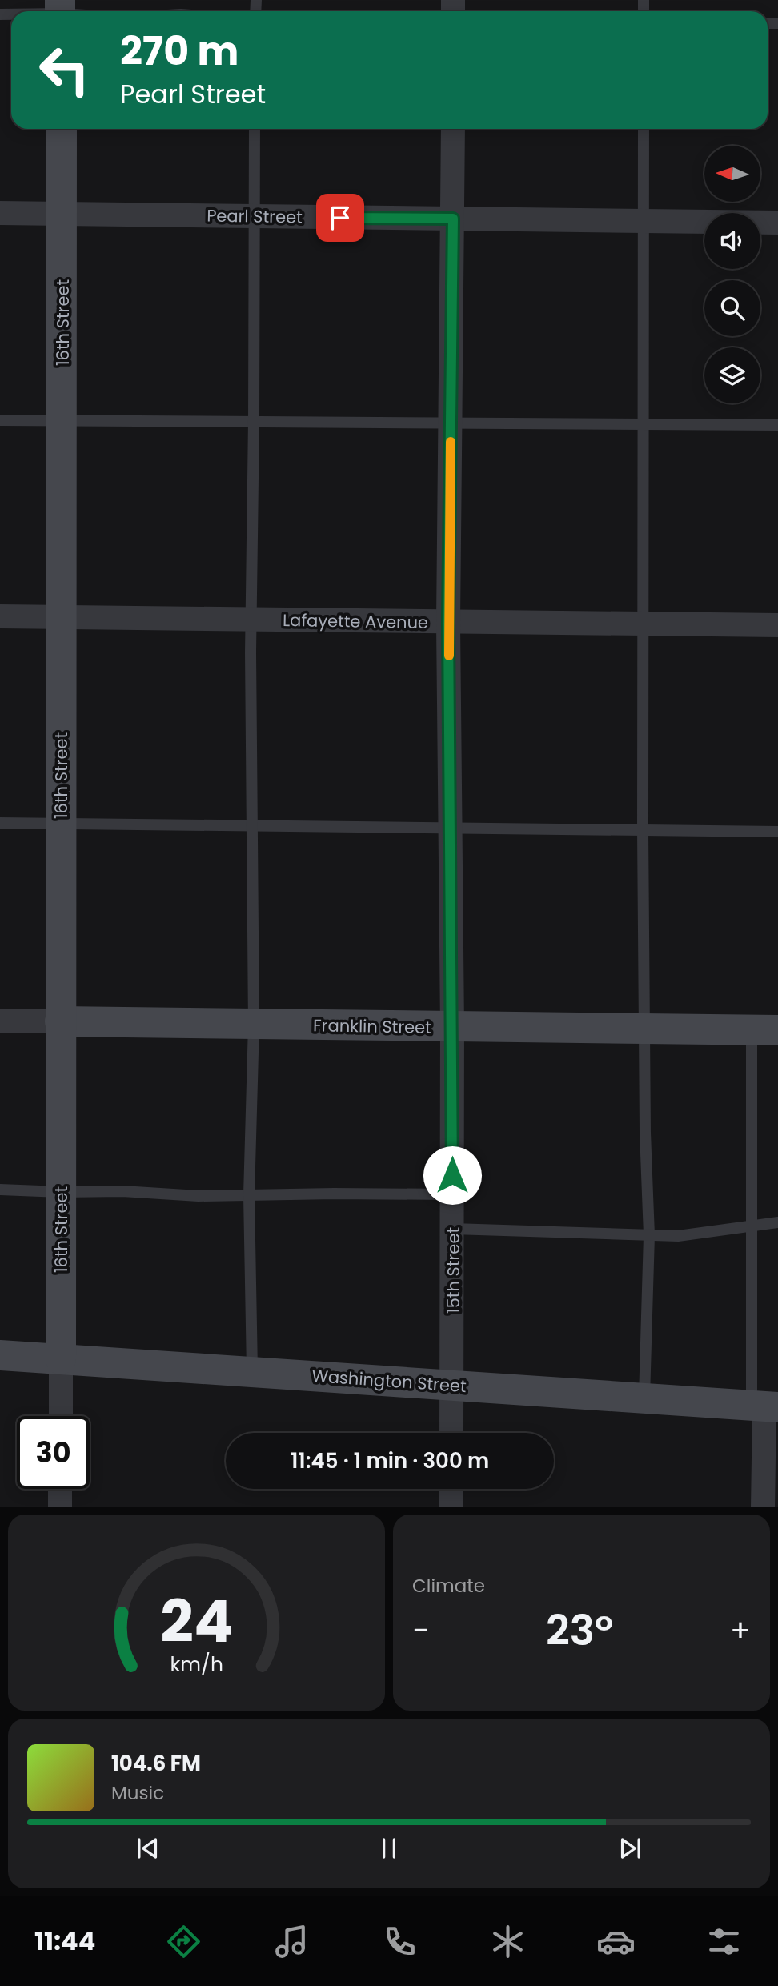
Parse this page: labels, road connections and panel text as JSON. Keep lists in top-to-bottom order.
{
  "streets": {
    "street": [
      "Pearl Street",
      "16th Street",
      "Lafayette Avenue",
      "Franklin Street",
      "15th Street",
      "Washington Street"
    ]
  },
  "crossings": [
    ["Pearl Street", "16th Street"],
    ["Pearl Street", "15th Street"],
    ["16th Street", "Lafayette Avenue"],
    ["16th Street", "Franklin Street"],
    ["16th Street", "Washington Street"],
    ["Lafayette Avenue", "15th Street"],
    ["Franklin Street", "15th Street"],
    ["15th Street", "Washington Street"]
  ],
  "north": "left",
  "page": {
    "turn": ["270 m", "Pearl Street"],
    "limit": "30",
    "trip": "11:45 · 1 min · 300 m",
    "tile": "Climate",
    "heat": ["−", "23°", "+"],
    "song": ["104.6 FM", "Music"],
    "tabs": "11:44",
    "gauge": ["24", "km/h"]
  }
}
